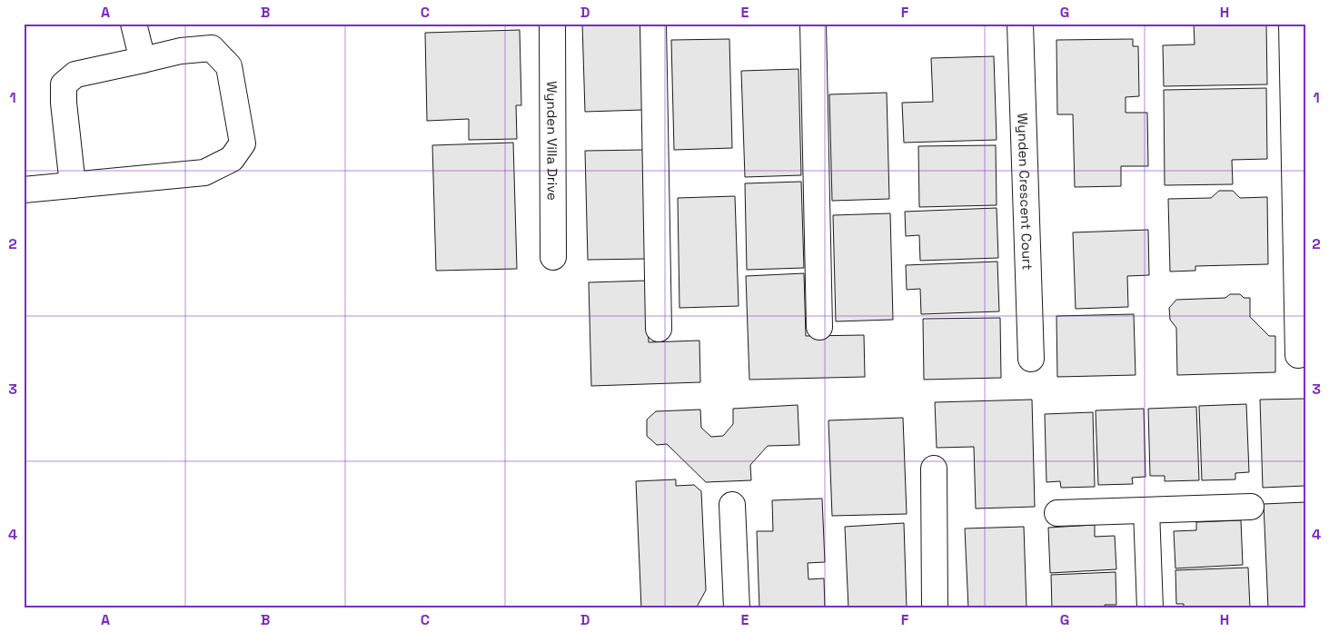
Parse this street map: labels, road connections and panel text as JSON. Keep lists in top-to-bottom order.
{
  "streets": {
    "street": ["Wynden Villa Drive", "Wynden Crescent Court"]
  },
  "grid": {
    "columns": [
      "A",
      "B",
      "C",
      "D",
      "E",
      "F",
      "G",
      "H"
    ],
    "rows": [
      "1",
      "2",
      "3",
      "4"
    ]
  }
}
